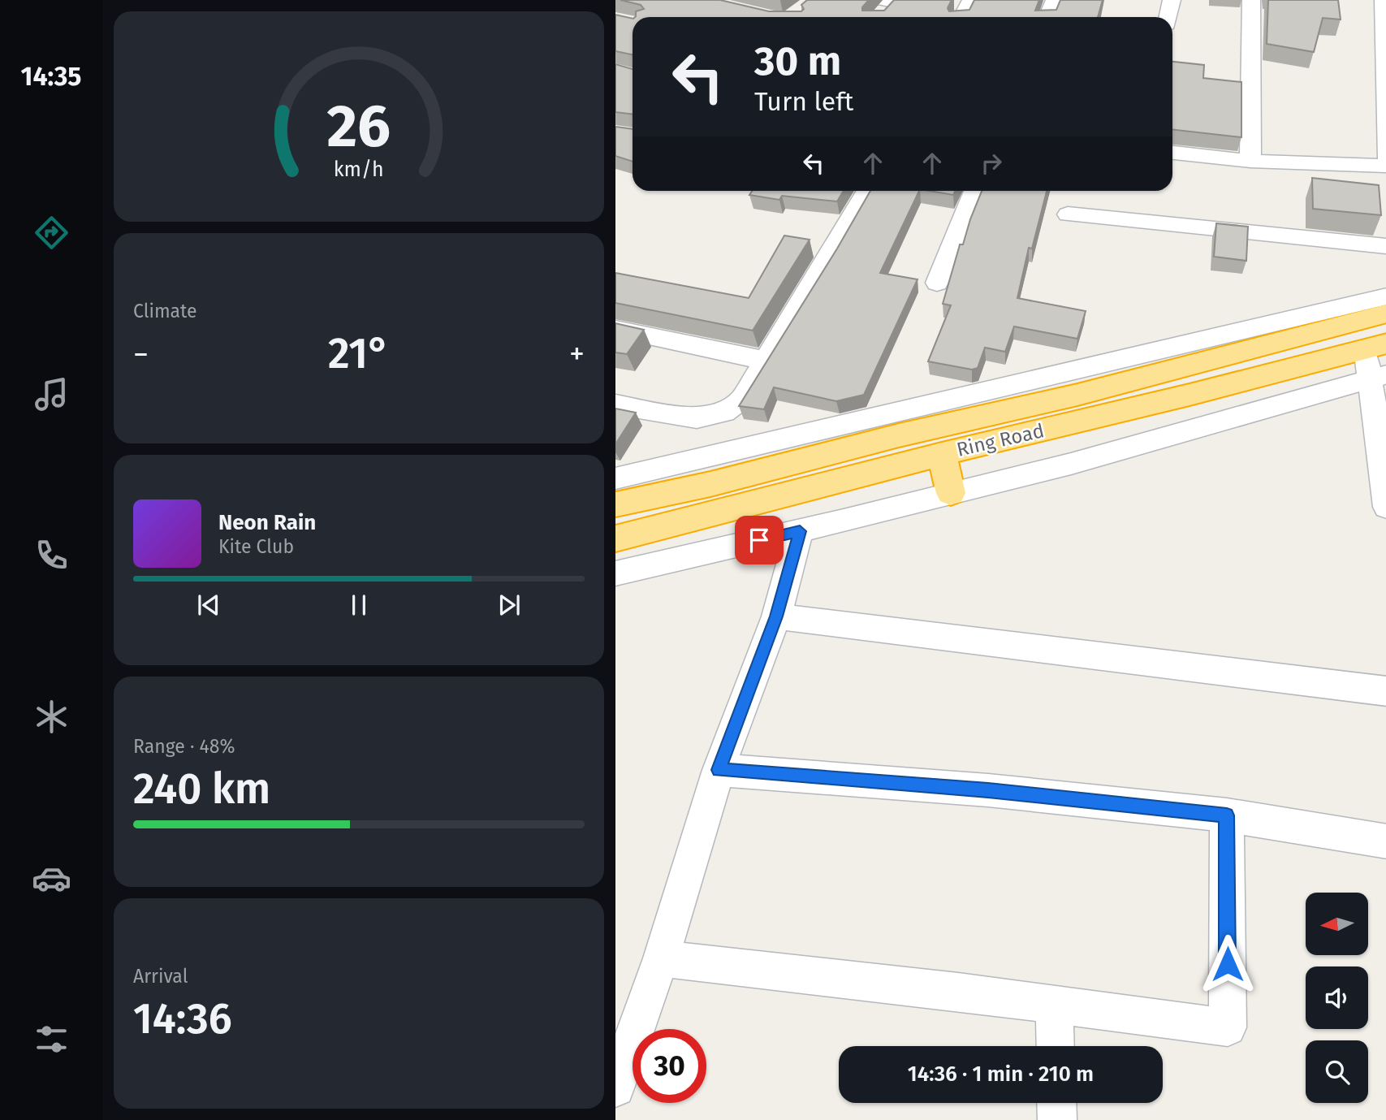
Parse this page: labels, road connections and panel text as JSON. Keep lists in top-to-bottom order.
{
  "streets": {
    "highway": ["Ring Road"]
  },
  "north": "left",
  "page": {
    "tabs": "14:35",
    "turn": ["30 m", "Turn left"],
    "tile": [
      "Climate",
      ["Range · 48%", "240 km"],
      ["Arrival", "14:36"]
    ],
    "heat": ["−", "21°", "+"],
    "song": ["Neon Rain", "Kite Club"],
    "limit": "30",
    "trip": "14:36 · 1 min · 210 m",
    "gauge": ["26", "km/h"]
  }
}
